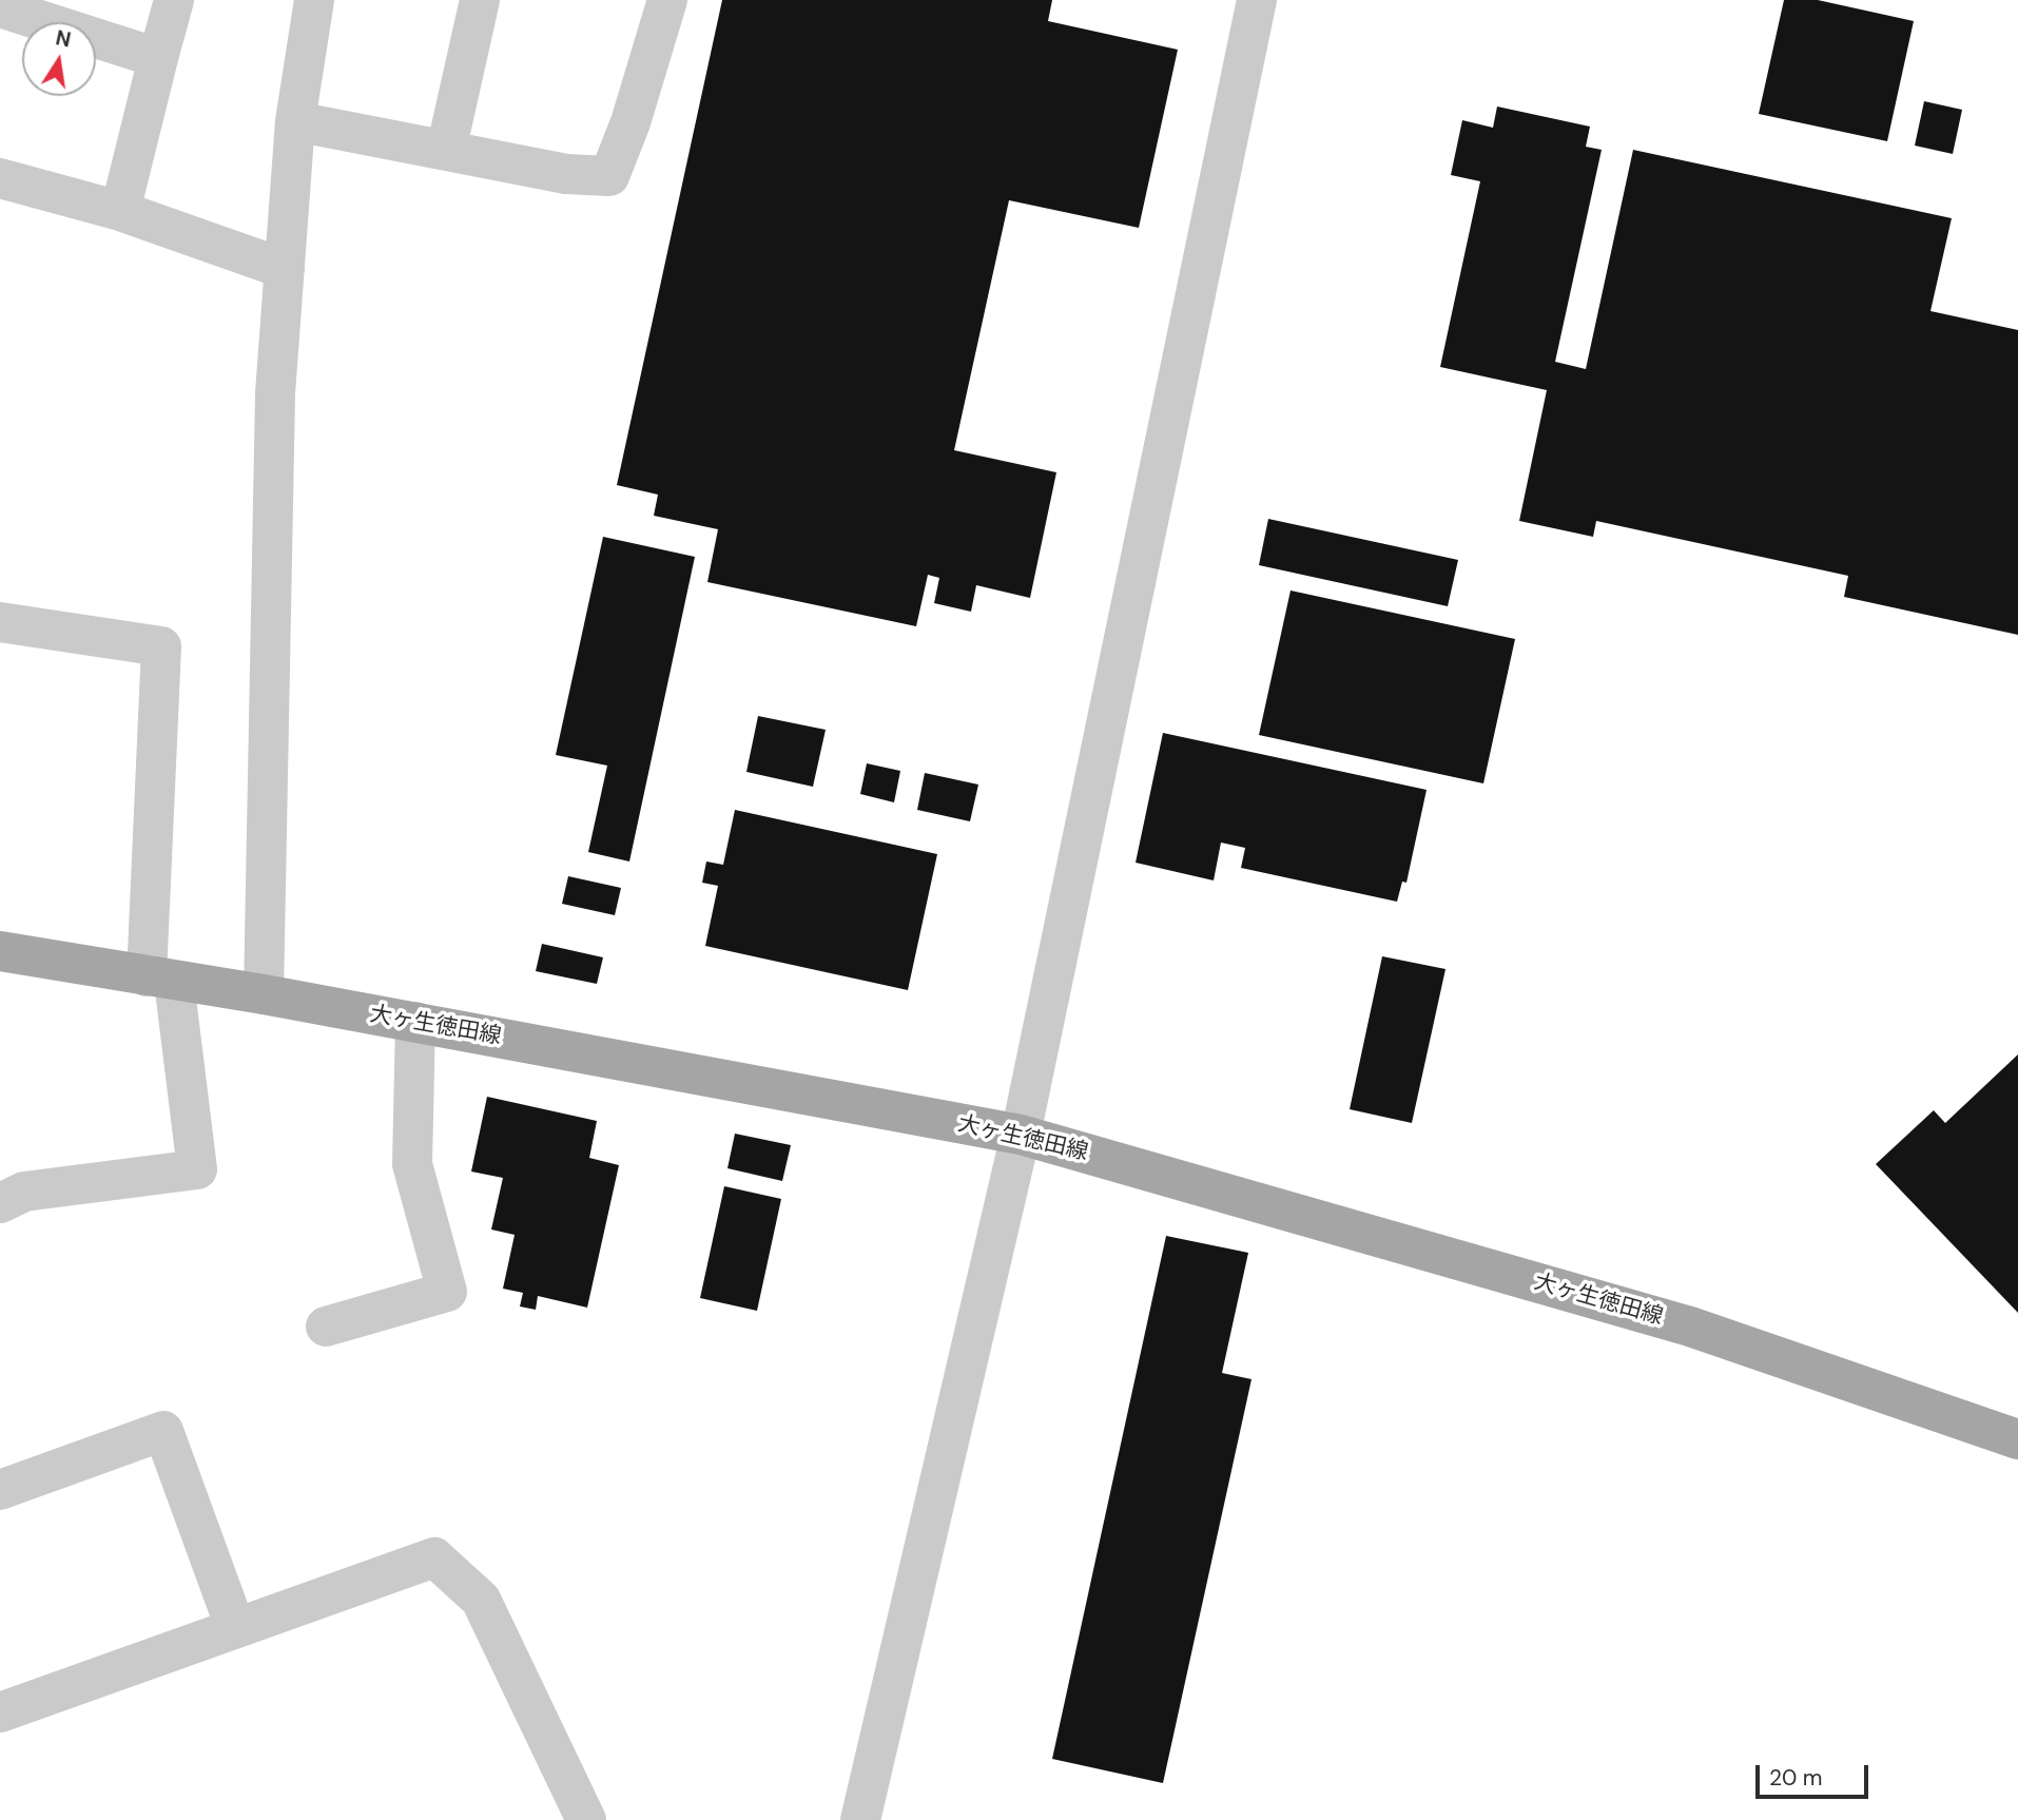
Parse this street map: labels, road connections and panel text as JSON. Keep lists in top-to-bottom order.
{
  "streets": {
    "main road": ["大ヶ生徳田線"]
  },
  "scale_bar": "20 m",
  "north": "top"
}
